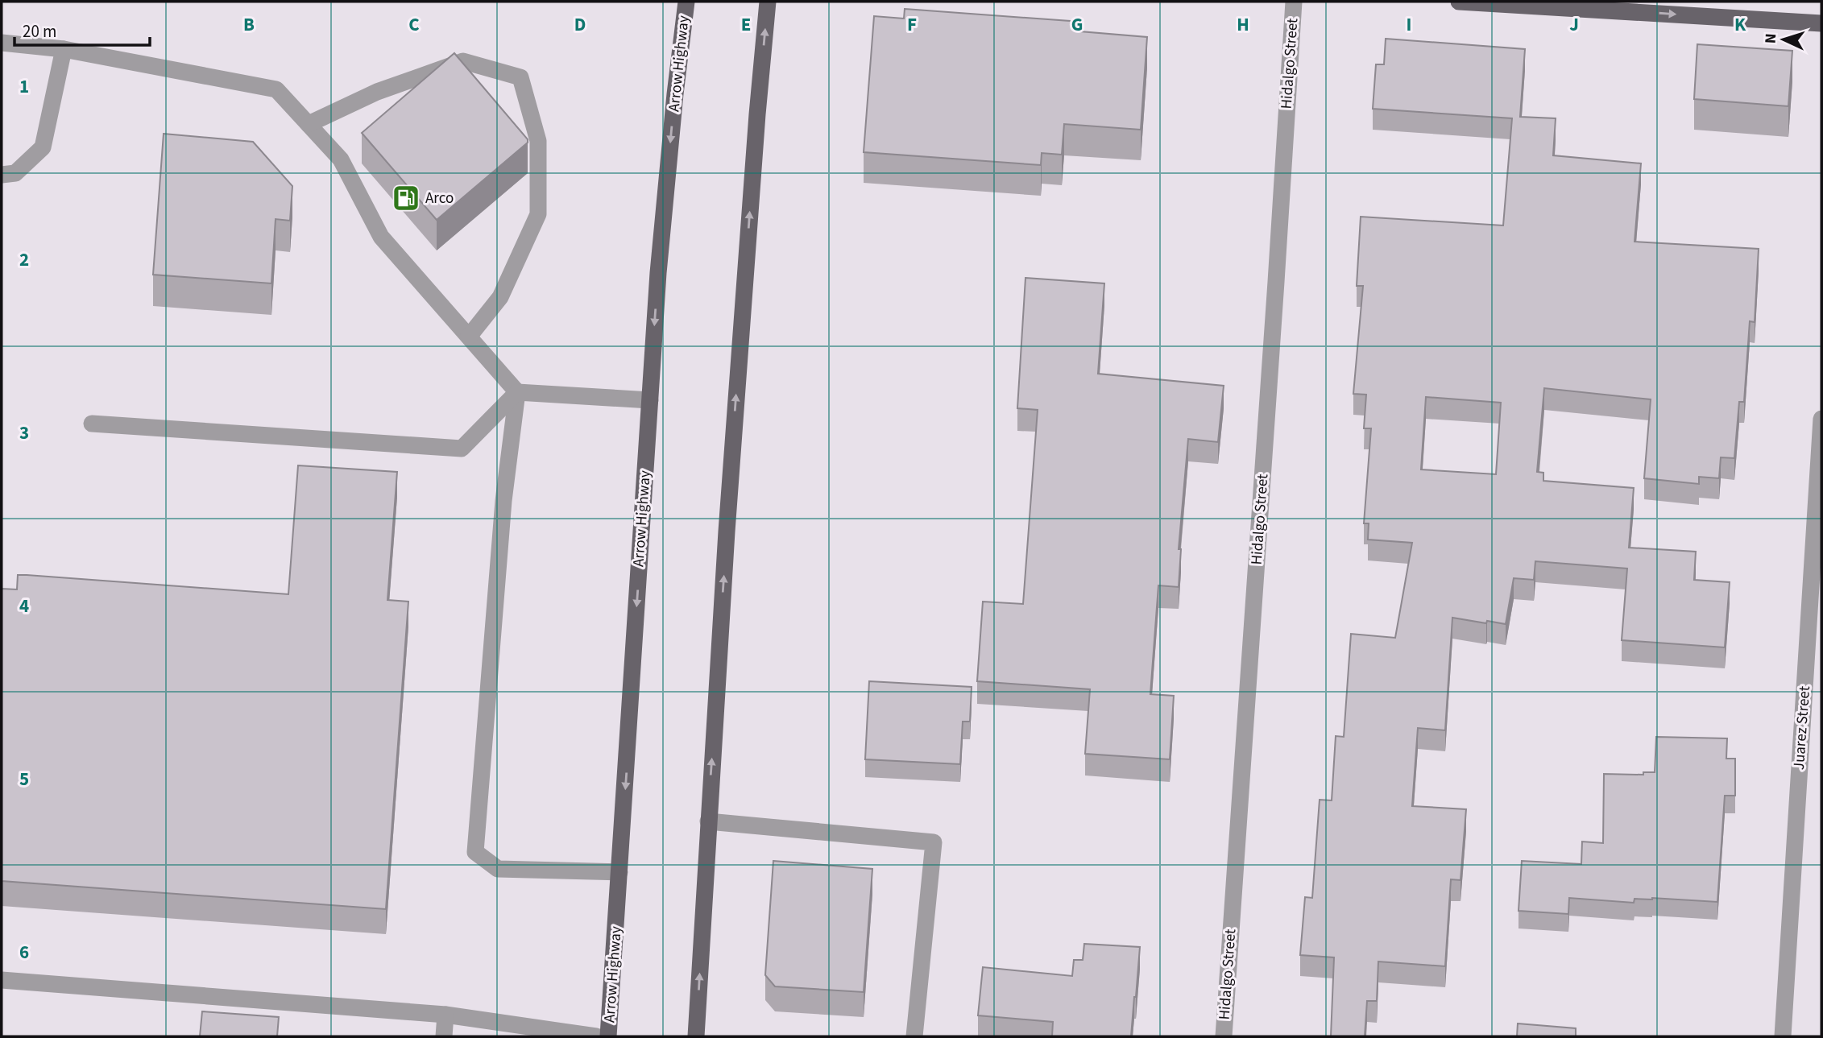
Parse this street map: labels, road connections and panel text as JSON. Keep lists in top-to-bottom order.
{
  "streets": {
    "main road": ["Arrow Highway"],
    "street": ["Hidalgo Street", "Juarez Street"]
  },
  "places": {
    "fuel station": ["Arco"]
  },
  "scale_bar": "20 m",
  "north": "left",
  "grid": {
    "columns": [
      "B",
      "C",
      "D",
      "E",
      "F",
      "G",
      "H",
      "I",
      "J",
      "K"
    ],
    "rows": [
      "1",
      "2",
      "3",
      "4",
      "5",
      "6"
    ]
  }
}
